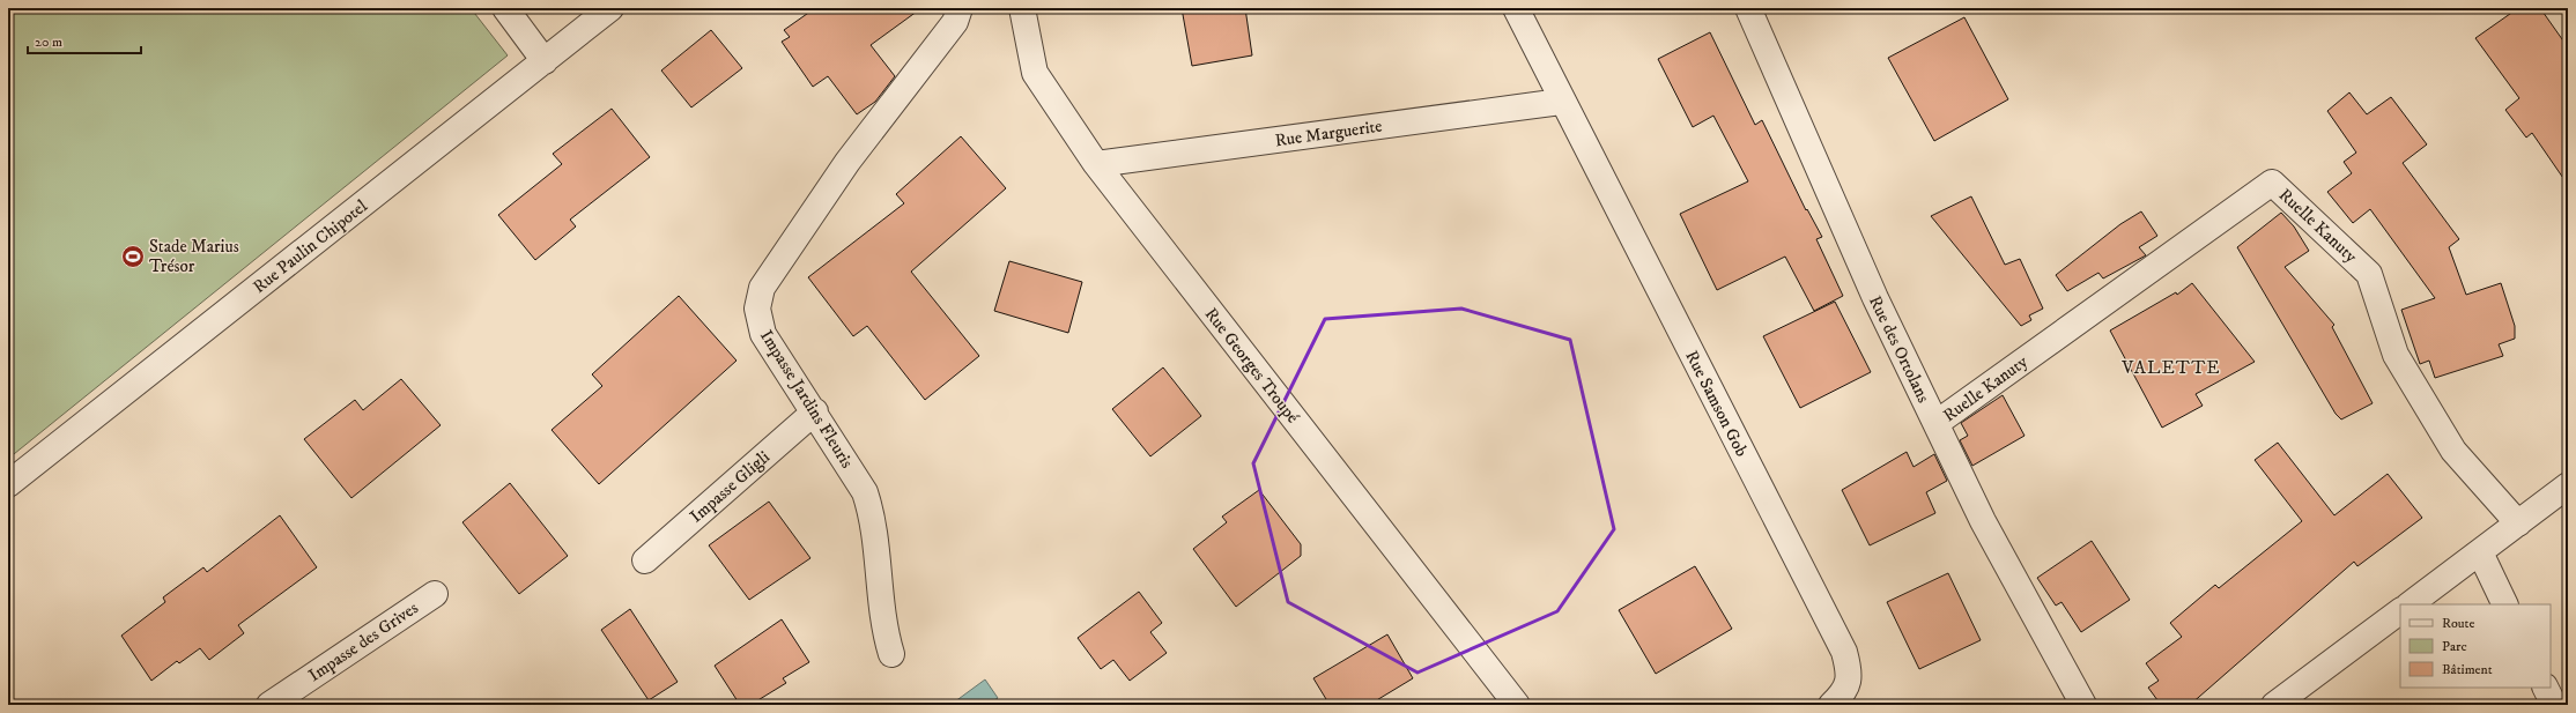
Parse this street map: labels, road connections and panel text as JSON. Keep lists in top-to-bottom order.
{
  "streets": {
    "street": [
      "Rue Marguerite",
      "Ruelle Kanuty",
      "Rue Paulin Chipotel",
      "Rue des Ortolans",
      "Rue Georges Troupé",
      "Impasse Jardins Fleuris",
      "Rue Samson Gob",
      "Impasse Gligli",
      "Impasse des Grives"
    ]
  },
  "crossings": [
    ["Rue Marguerite", "Rue Georges Troupé"],
    ["Rue Marguerite", "Rue Samson Gob"],
    ["Ruelle Kanuty", "Rue des Ortolans"],
    ["Impasse Jardins Fleuris", "Impasse Gligli"]
  ],
  "districts": ["VALETTE"],
  "places": {
    "sports": ["Stade Marius Trésor"]
  },
  "legend": ["Route", "Parc", "Bâtiment"],
  "scale_bar": "20 m"
}
